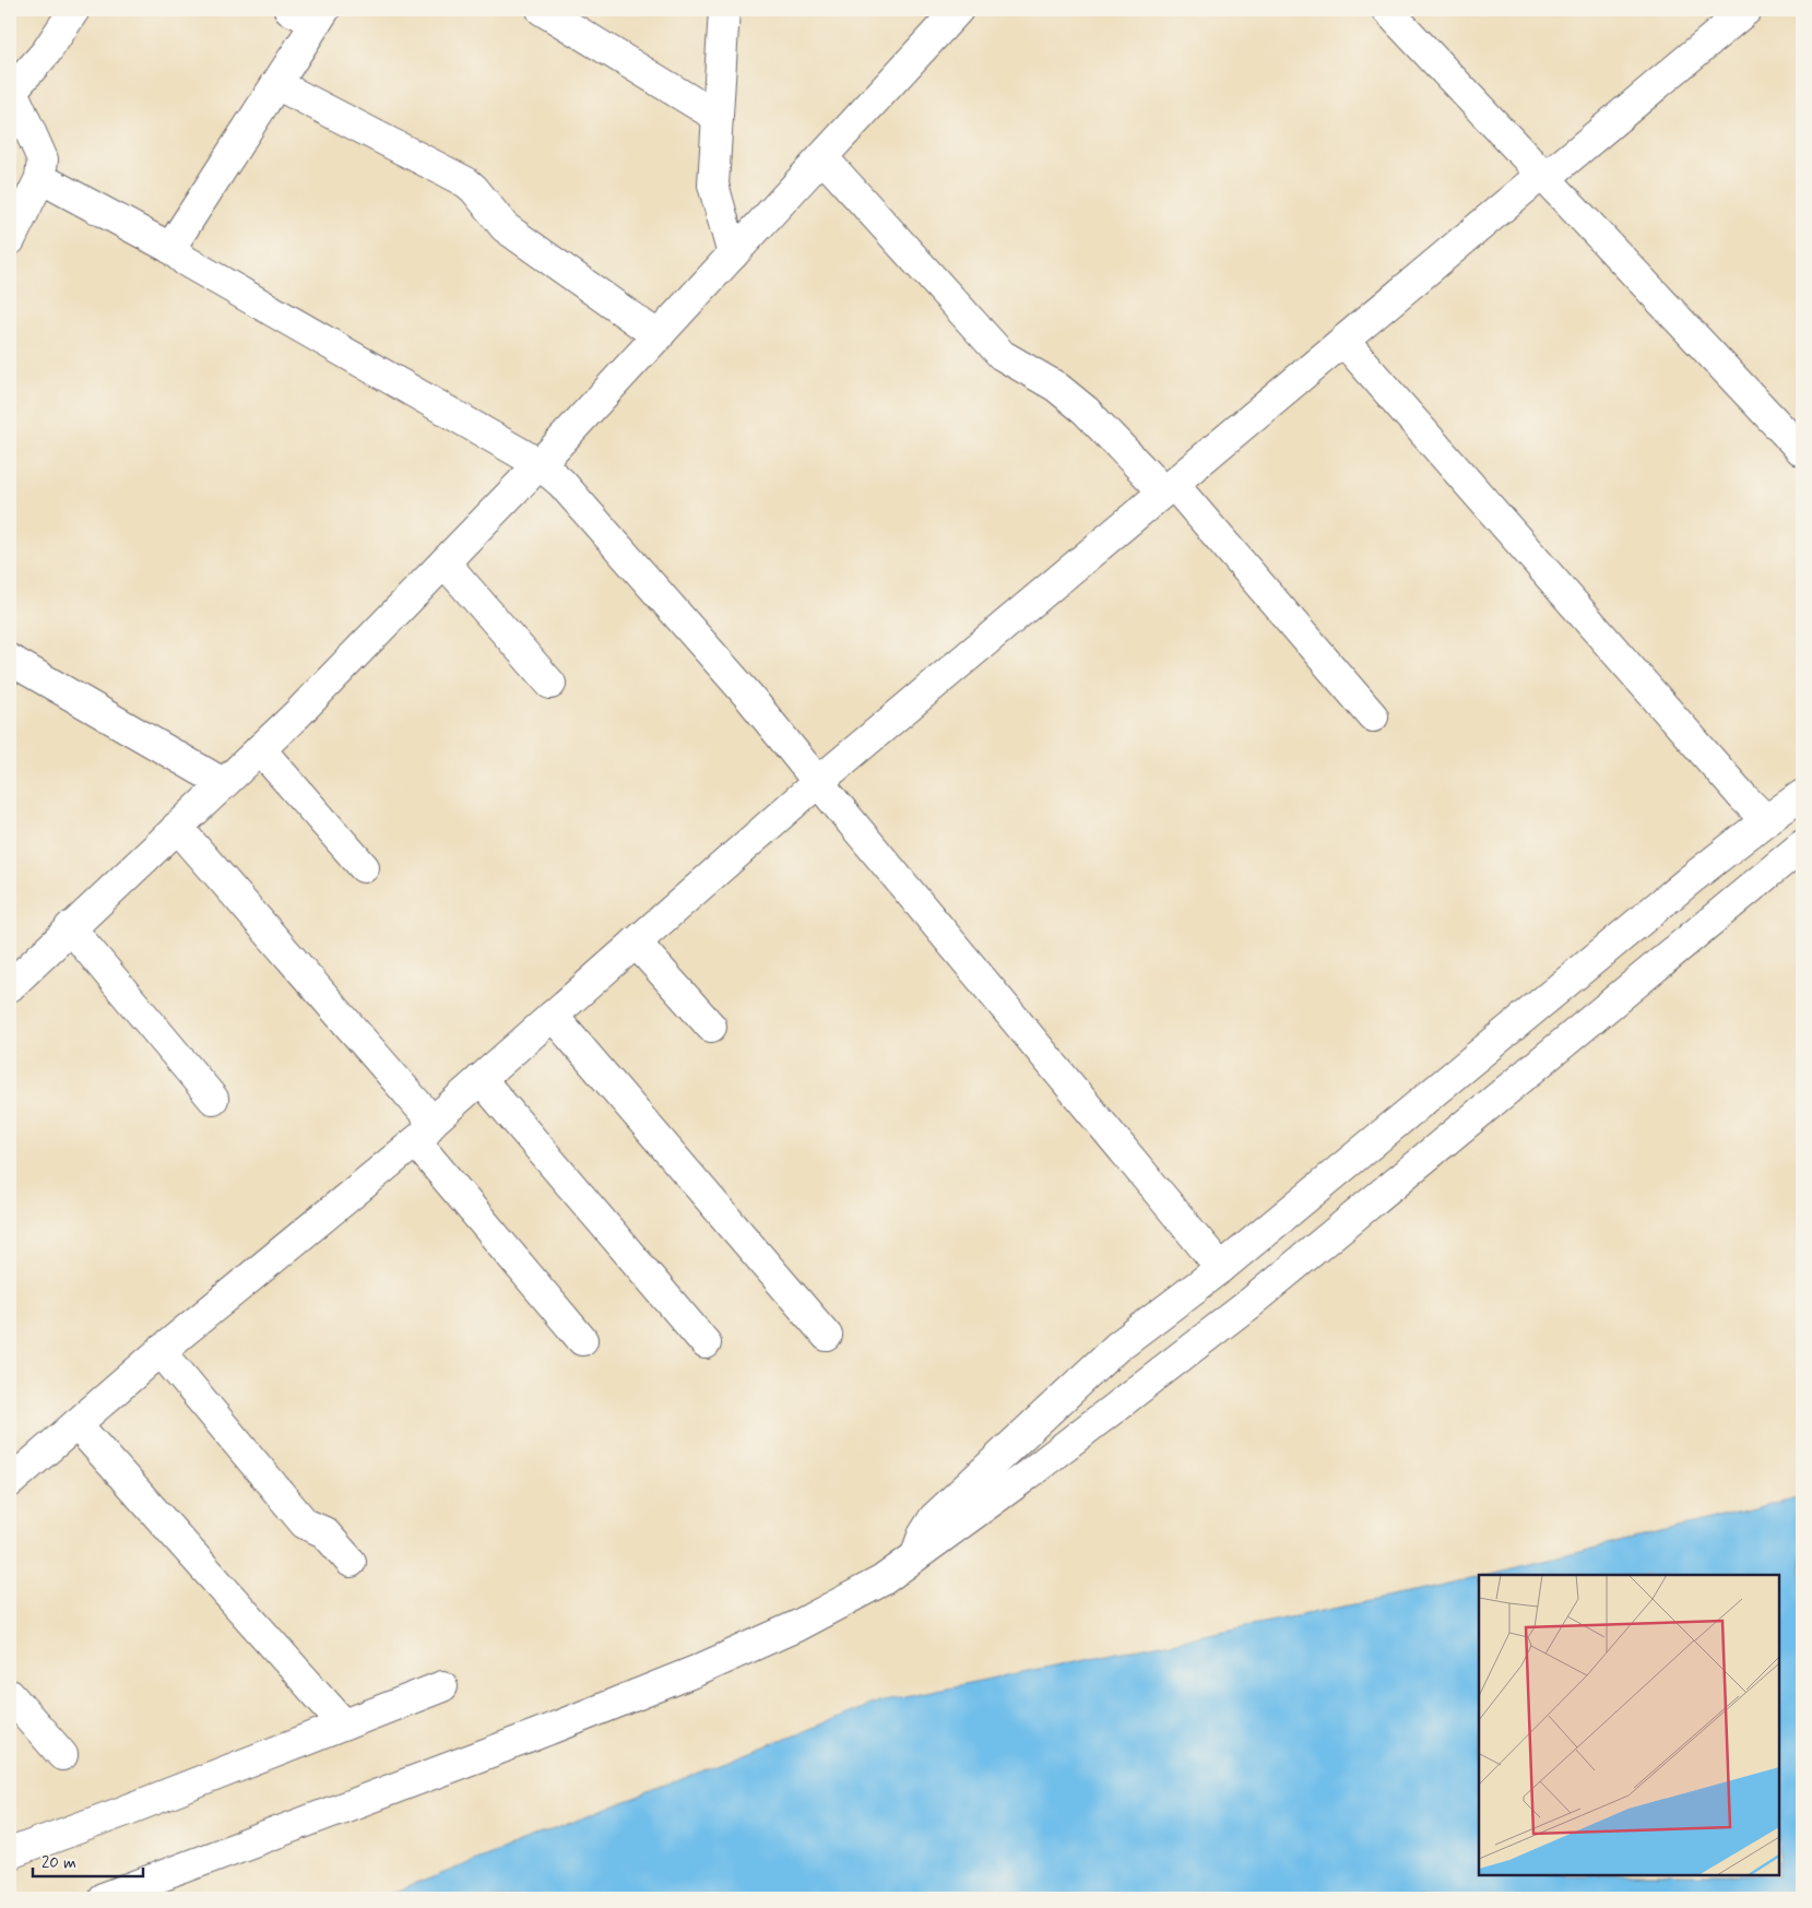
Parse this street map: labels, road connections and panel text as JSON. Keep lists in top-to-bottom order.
{
  "scale_bar": "20 m"
}
